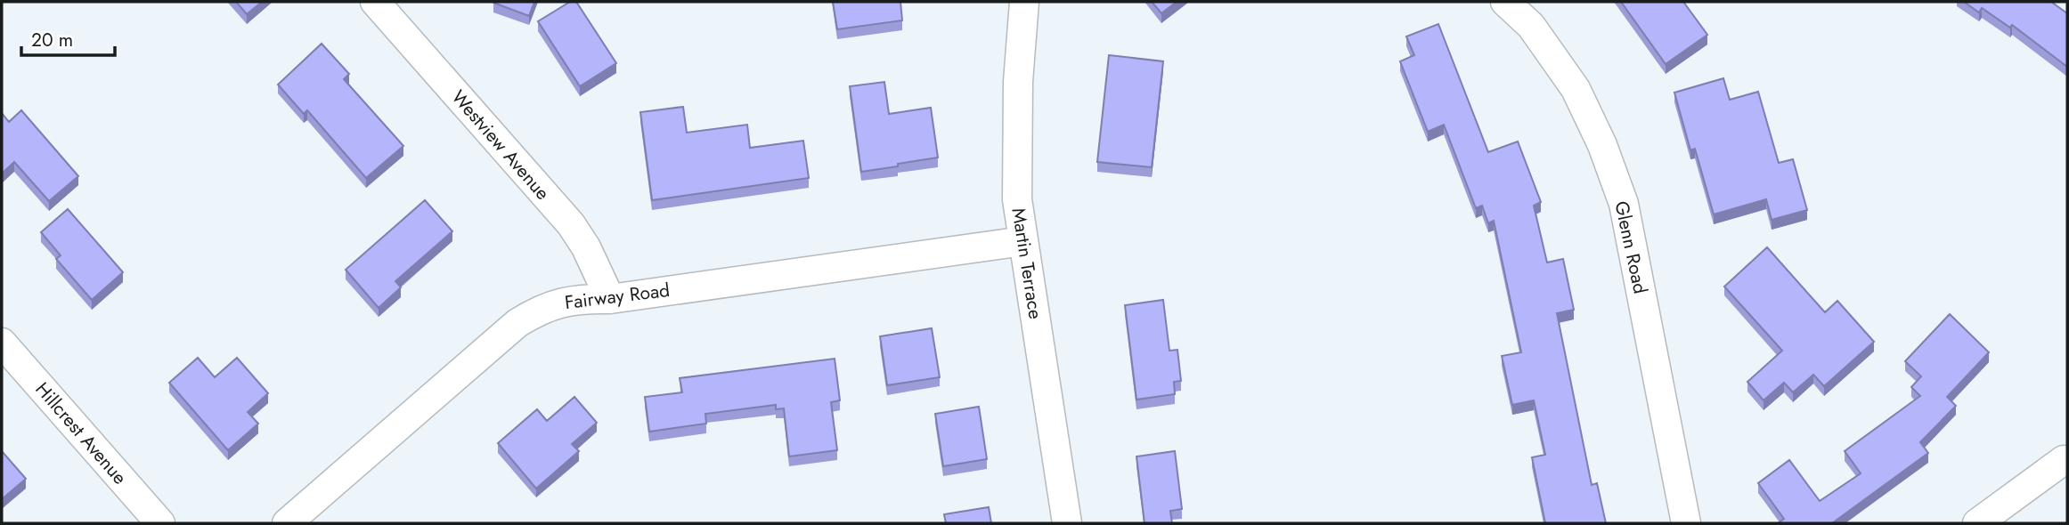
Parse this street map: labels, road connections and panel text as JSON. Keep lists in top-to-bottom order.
{
  "streets": {
    "street": [
      "Westview Avenue",
      "Glenn Road",
      "Martin Terrace",
      "Fairway Road",
      "Hillcrest Avenue"
    ]
  },
  "crossings": [
    ["Westview Avenue", "Fairway Road"],
    ["Martin Terrace", "Fairway Road"]
  ],
  "scale_bar": "20 m"
}
